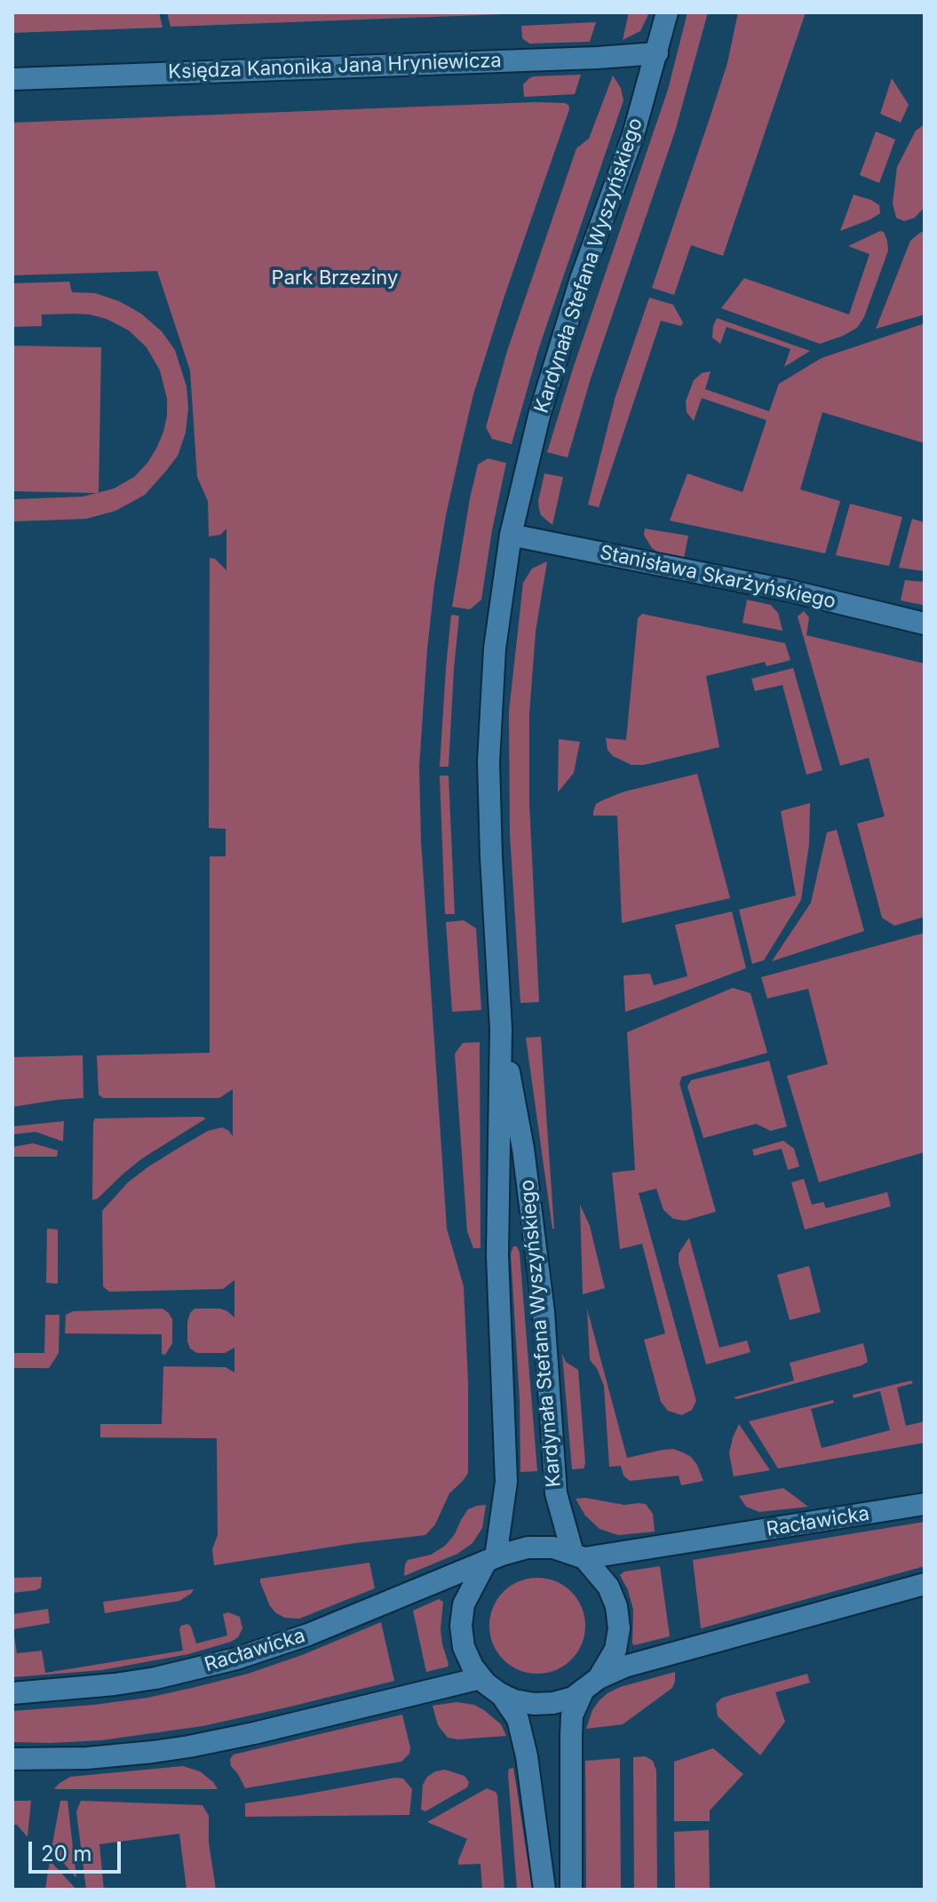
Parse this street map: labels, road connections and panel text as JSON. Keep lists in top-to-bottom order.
{
  "streets": {
    "street": [
      "Księdza Kanonika Jana Hryniewicza",
      "Kardynała Stefana Wyszyńskiego",
      "Stanisława Skarżyńskiego",
      "Racławicka"
    ]
  },
  "crossings": [
    ["Księdza Kanonika Jana Hryniewicza", "Kardynała Stefana Wyszyńskiego"],
    ["Kardynała Stefana Wyszyńskiego", "Stanisława Skarżyńskiego"],
    ["Kardynała Stefana Wyszyńskiego", "Racławicka"]
  ],
  "parks": ["Park Brzeziny"],
  "scale_bar": "20 m"
}
